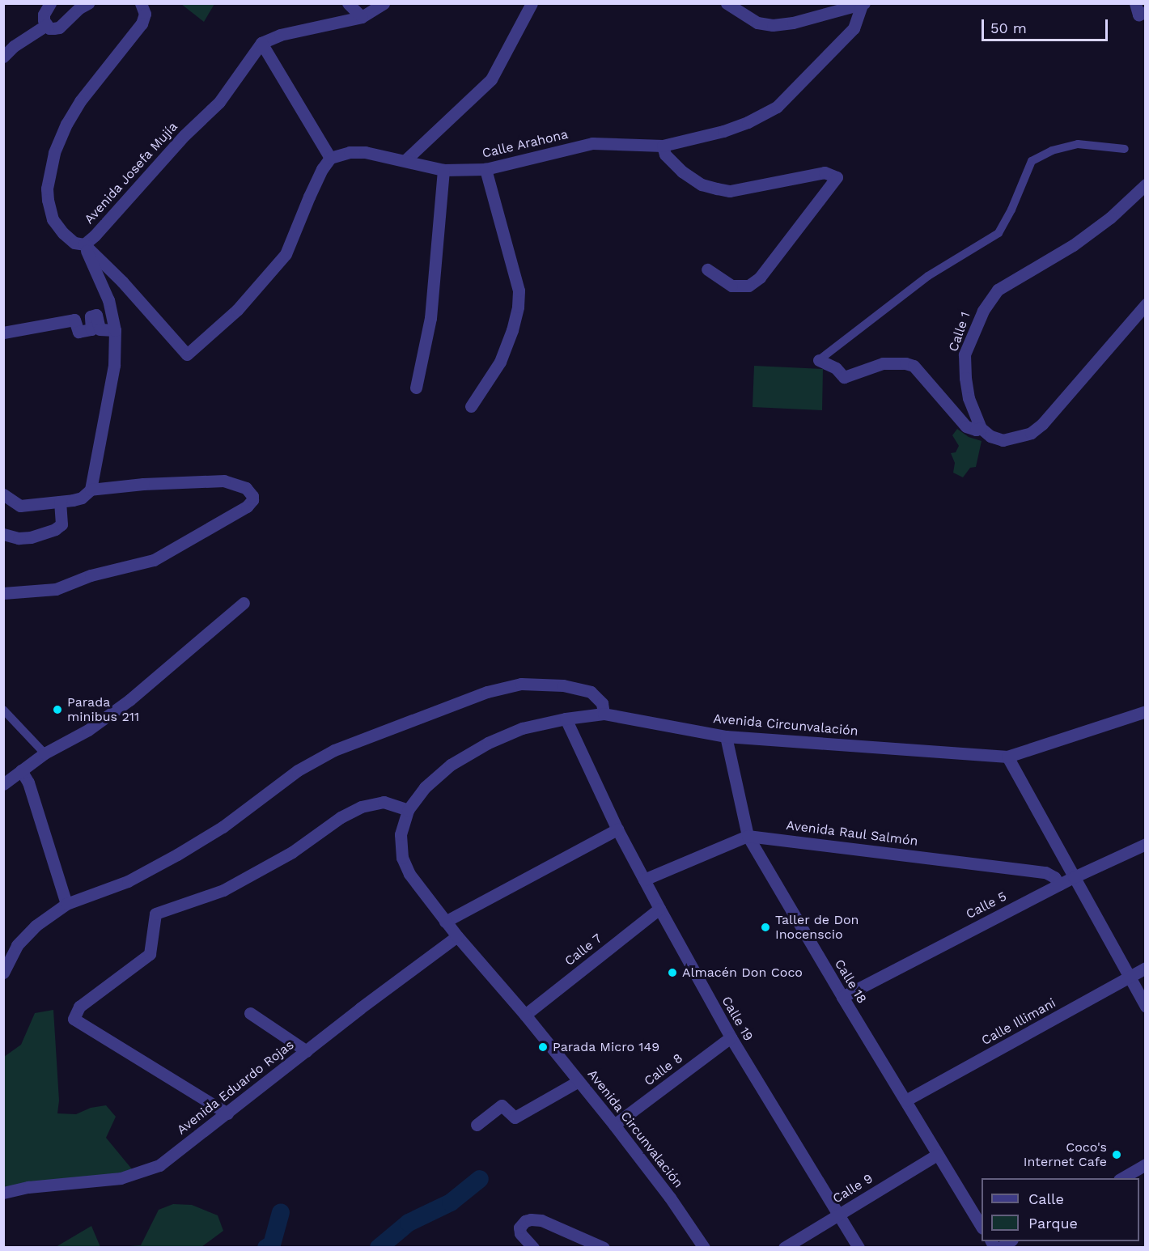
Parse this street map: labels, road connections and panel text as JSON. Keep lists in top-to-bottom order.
{
  "streets": {
    "street": [
      "Calle Arahona",
      "Avenida Josefa Mujía",
      "Calle 1",
      "Avenida Circunvalación",
      "Avenida Raul Salmón",
      "Calle 5",
      "Calle 7",
      "Calle 18",
      "Calle 19",
      "Calle Illimani",
      "Calle 8",
      "Avenida Eduardo Rojas",
      "Calle 9"
    ]
  },
  "crossings": [
    ["Avenida Circunvalación", "Calle 7"],
    ["Avenida Circunvalación", "Calle 18"],
    ["Avenida Circunvalación", "Calle 19"],
    ["Avenida Circunvalación", "Calle 8"],
    ["Avenida Circunvalación", "Avenida Eduardo Rojas"],
    ["Avenida Raul Salmón", "Calle 5"],
    ["Avenida Raul Salmón", "Calle 18"],
    ["Avenida Raul Salmón", "Calle 19"],
    ["Calle 5", "Calle 18"],
    ["Calle 7", "Calle 19"],
    ["Calle 18", "Calle Illimani"],
    ["Calle 18", "Calle 9"],
    ["Calle 19", "Calle 8"],
    ["Calle 19", "Calle 9"]
  ],
  "places": [
    "Parada minibus 211",
    "Taller de Don Inocenscio",
    "Almacén Don Coco",
    "Parada Micro 149",
    "Coco's Internet Cafe"
  ],
  "legend": ["Calle", "Parque"],
  "scale_bar": "50 m"
}
